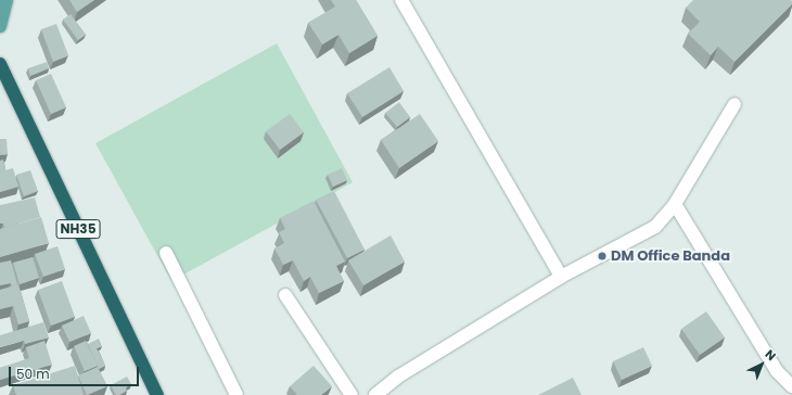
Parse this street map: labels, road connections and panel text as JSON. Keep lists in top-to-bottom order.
{
  "streets": {
    "highway": ["NH35"]
  },
  "places": ["DM Office Banda"],
  "scale_bar": "50 m",
  "north": "top right"
}
